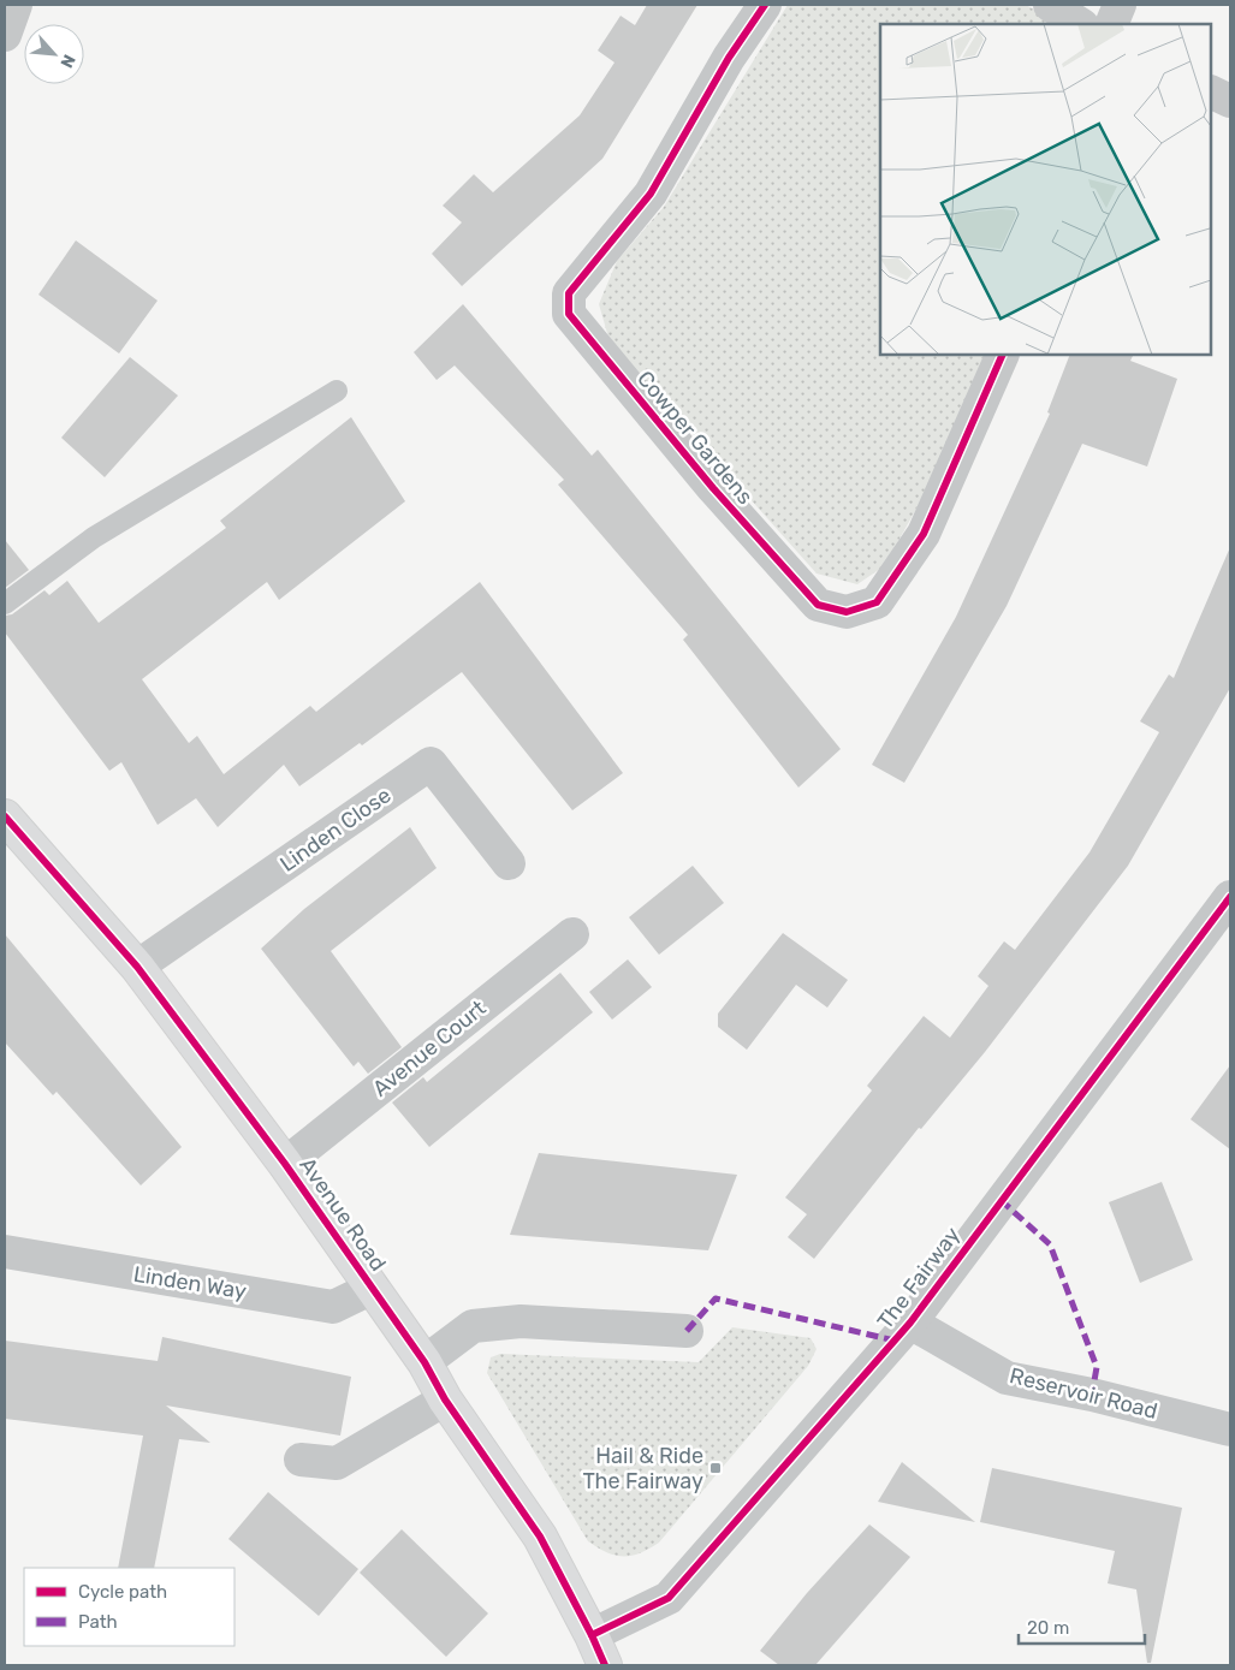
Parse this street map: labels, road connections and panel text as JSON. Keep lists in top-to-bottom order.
{
  "streets": {
    "street": [
      "Cowper Gardens",
      "Linden Close",
      "Avenue Court",
      "Avenue Road",
      "The Fairway",
      "Linden Way",
      "Reservoir Road"
    ]
  },
  "crossings": [
    ["Linden Close", "Avenue Road"],
    ["Avenue Court", "Avenue Road"],
    ["Avenue Road", "The Fairway"],
    ["Avenue Road", "Linden Way"],
    ["The Fairway", "Reservoir Road"]
  ],
  "places": {
    "transit": ["Hail & Ride The Fairway"]
  },
  "legend": ["Cycle path", "Path"],
  "scale_bar": "20 m",
  "north": "bottom right"
}
